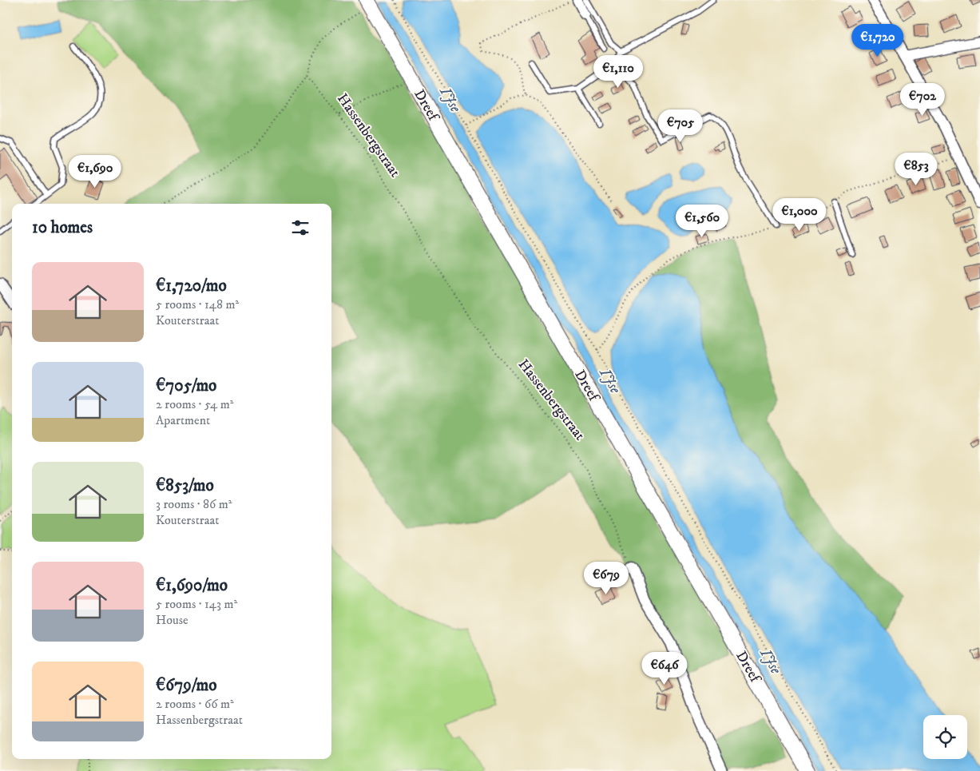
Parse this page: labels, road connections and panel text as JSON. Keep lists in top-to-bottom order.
{
  "streets": {
    "main road": ["Dreef"],
    "path": ["Hassenbergstraat"]
  },
  "water": ["IJse"],
  "page": {
    "price": [
      "€1,720",
      "€1,110",
      "€702",
      "€705",
      "€853",
      "€1,690",
      "€1,000",
      "€1,560",
      "€679",
      "€646"
    ],
    "heading": "10 homes",
    "list": [
      {
        "name": "€1,720/mo",
        "note": "5 rooms · 148 m² · Kouterstraat"
      },
      {
        "name": "€705/mo",
        "note": "2 rooms · 54 m² · Apartment"
      },
      {
        "name": "€853/mo",
        "note": "3 rooms · 86 m² · Kouterstraat"
      },
      {
        "name": "€1,690/mo",
        "note": "5 rooms · 143 m² · House"
      },
      {
        "name": "€679/mo",
        "note": "2 rooms · 66 m² · Hassenbergstraat"
      }
    ]
  }
}
